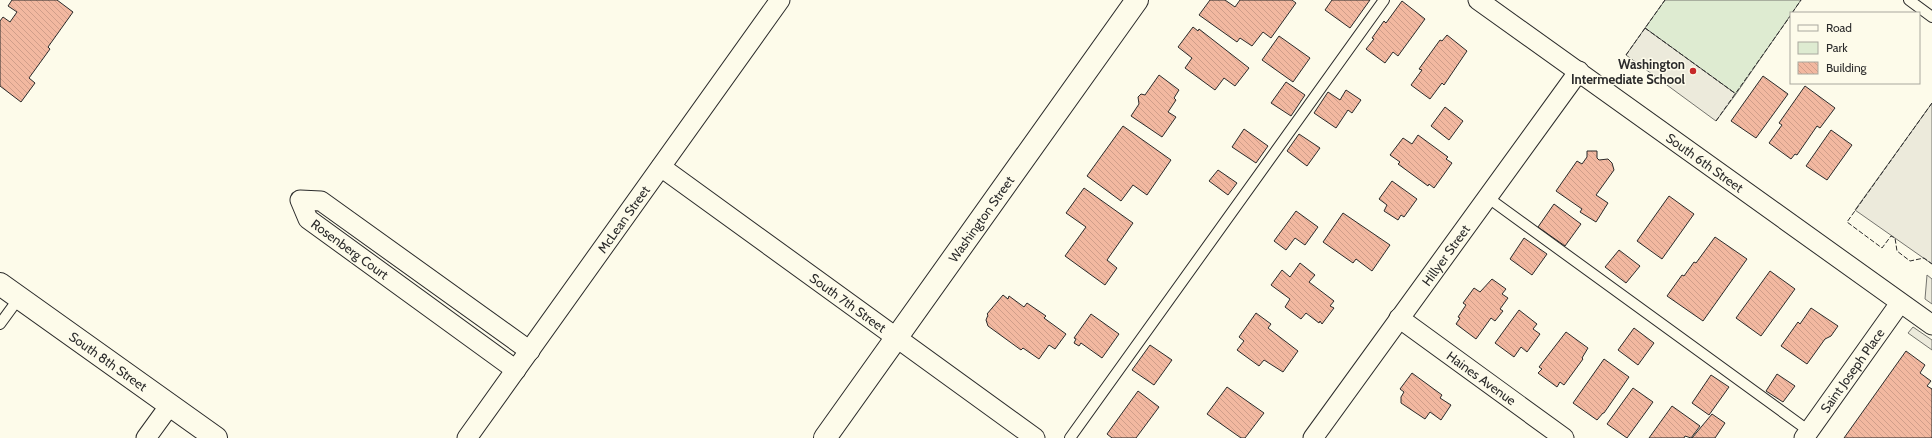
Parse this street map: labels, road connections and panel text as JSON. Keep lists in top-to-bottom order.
{
  "streets": {
    "street": [
      "South 6th Street",
      "McLean Street",
      "Washington Street",
      "Rosenberg Court",
      "Hillyer Street",
      "South 7th Street",
      "South 8th Street",
      "Saint Joseph Place",
      "Haines Avenue"
    ]
  },
  "crossings": [
    ["South 6th Street", "Hillyer Street"],
    ["South 6th Street", "Saint Joseph Place"],
    ["McLean Street", "Rosenberg Court"],
    ["McLean Street", "South 7th Street"],
    ["Washington Street", "South 7th Street"],
    ["Hillyer Street", "Haines Avenue"]
  ],
  "places": ["Washington Intermediate School"],
  "legend": ["Road", "Park", "Building"]
}
